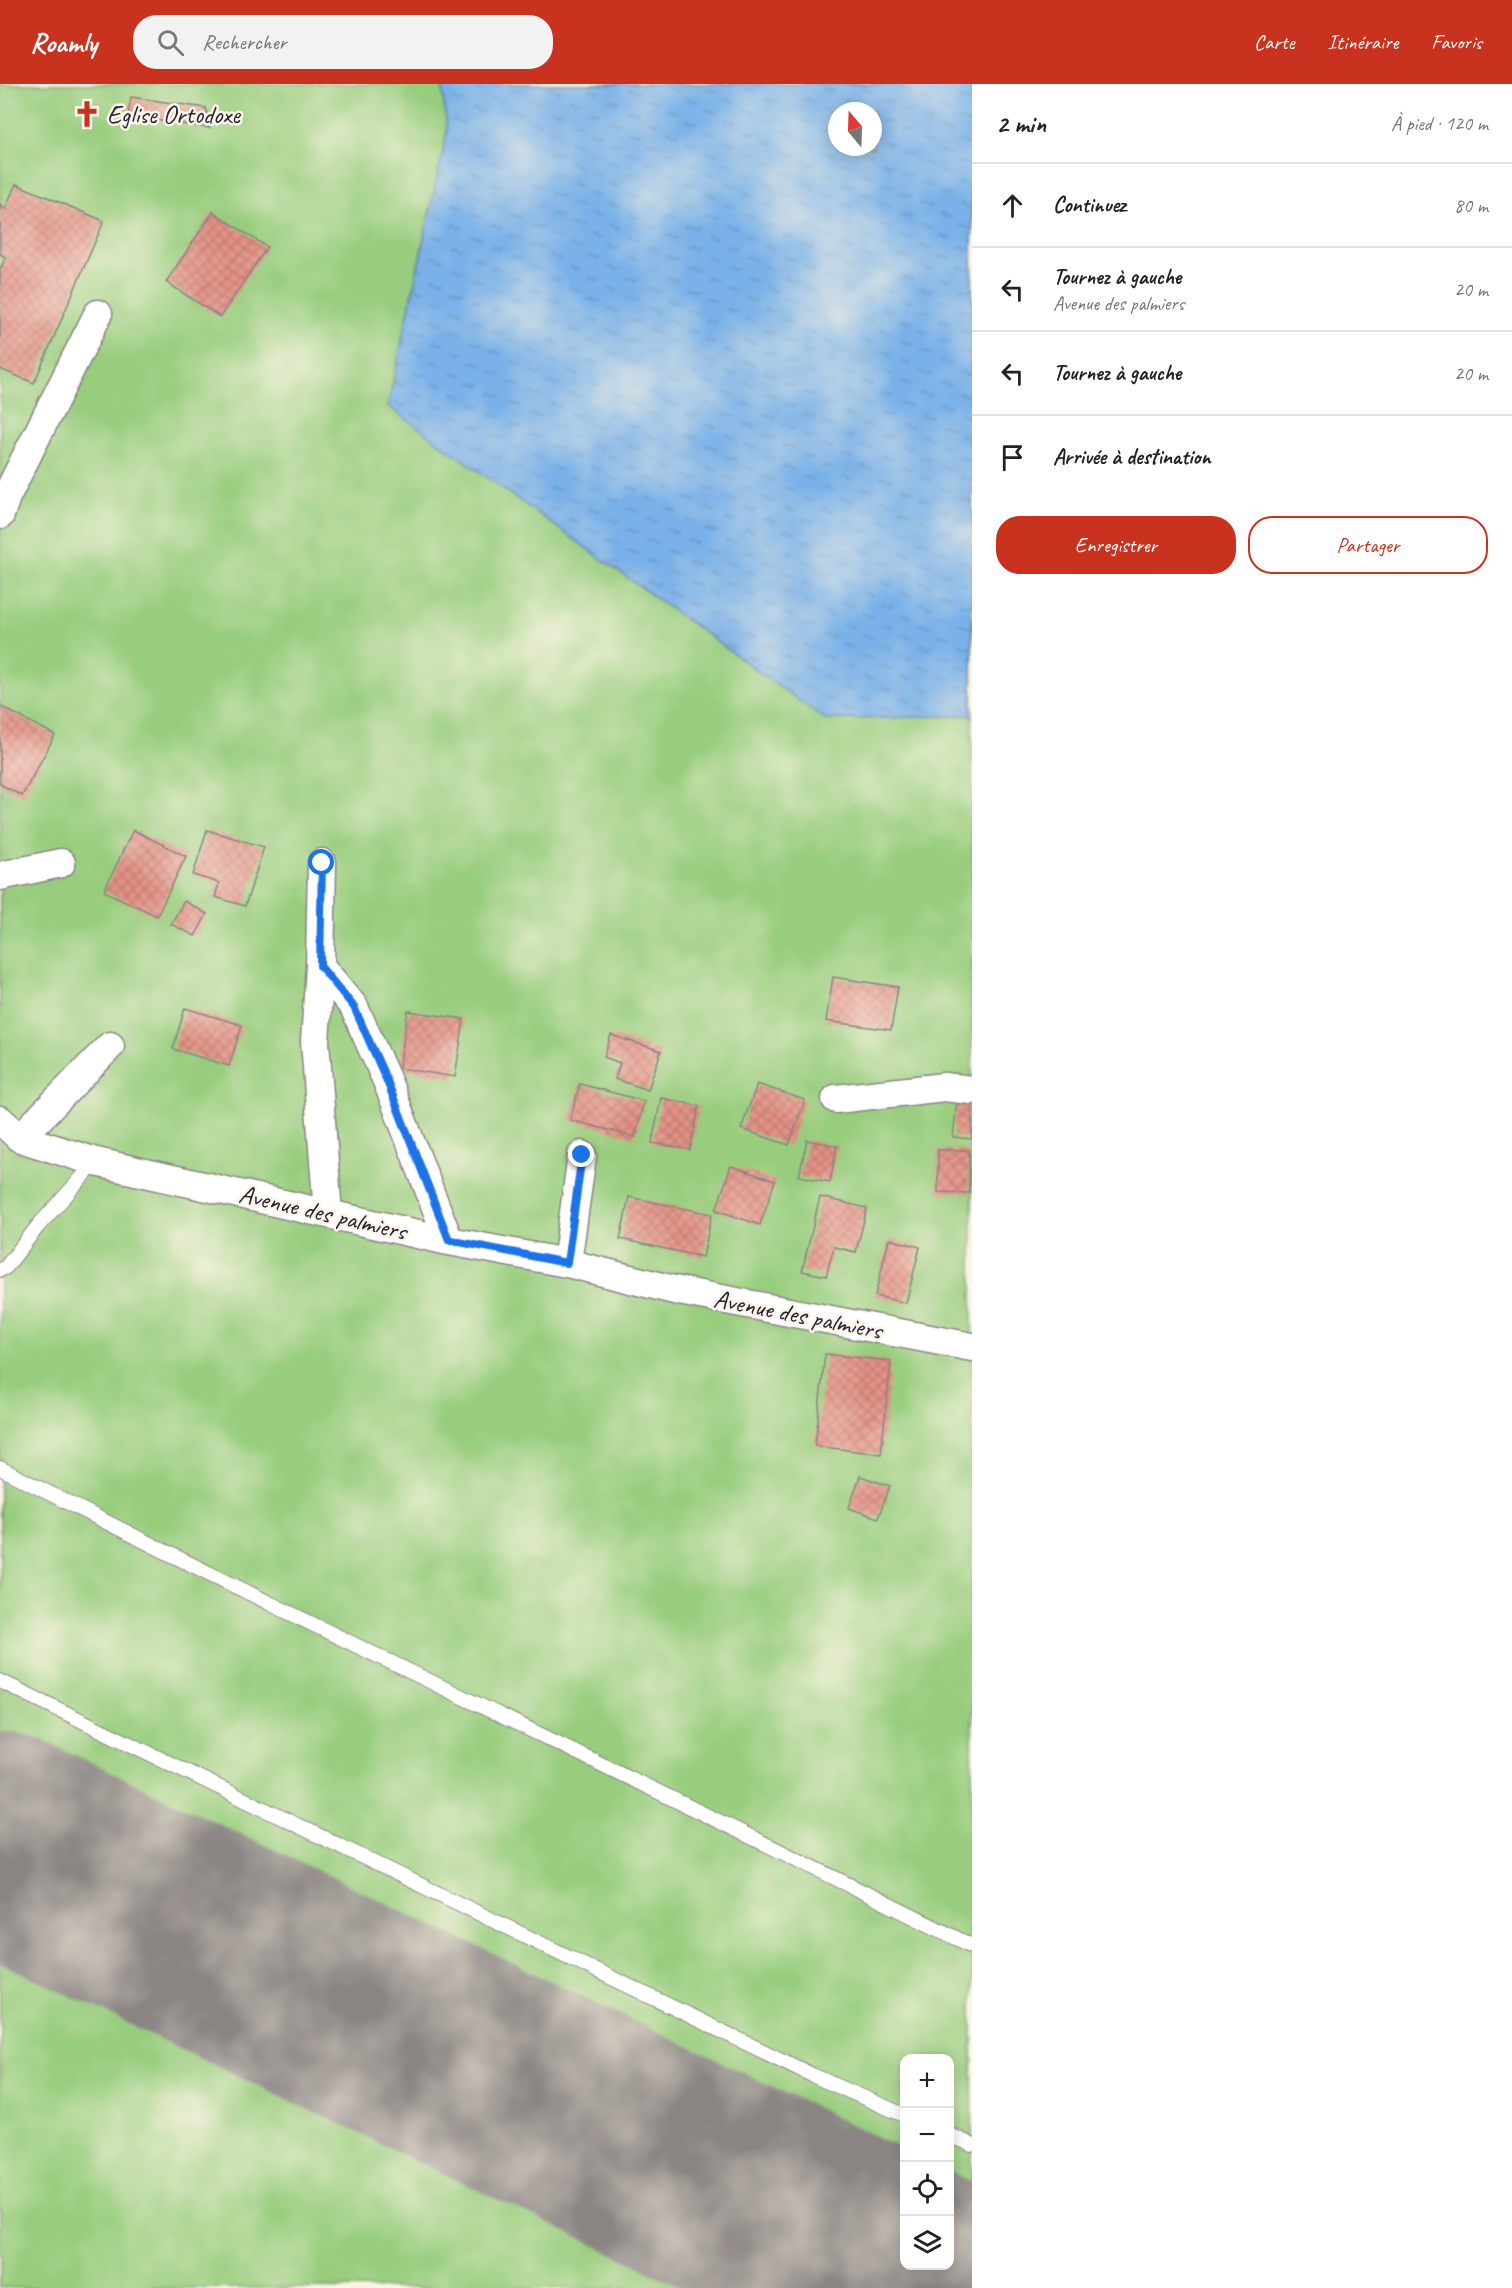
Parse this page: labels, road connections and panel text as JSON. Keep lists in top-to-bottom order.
{
  "streets": {
    "street": ["Avenue des palmiers"]
  },
  "places": {
    "church": ["Eglise Ortodoxe"]
  },
  "north": "top",
  "page": {
    "header": "Roamly",
    "search": "Rechercher",
    "nav": ["Carte", "Itinéraire", "Favoris"],
    "heading": ["2 min", "À pied · 120 m"],
    "list": [
      ["Continuez", "80 m"],
      ["Tournez à gauche", "Avenue des palmiers", "20 m"],
      ["Tournez à gauche", "20 m"],
      "Arrivée à destination"
    ],
    "buttons": ["Enregistrer", "Partager"],
    "map_buttons": ["+", "−"]
  }
}
